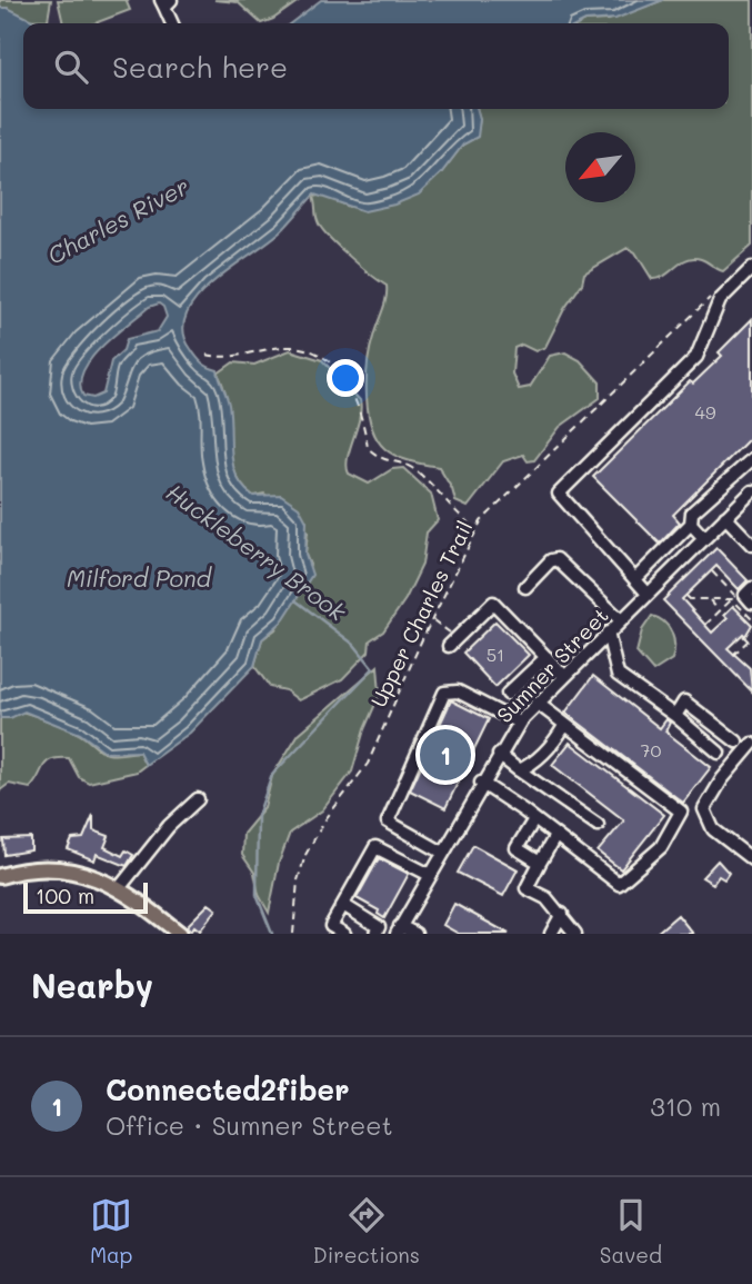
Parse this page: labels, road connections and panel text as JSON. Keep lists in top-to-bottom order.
{
  "streets": {
    "street": ["Sumner Street"],
    "path": ["Upper Charles Trail"]
  },
  "water": ["Charles River", "Huckleberry Brook", "Milford Pond"],
  "house_numbers": ["49", "51", "70"],
  "scale_bar": "100 m",
  "north": "bottom left",
  "page": {
    "search": "Search here",
    "pins": "1",
    "scale": "100 m",
    "heading": "Nearby",
    "list": [
      {
        "mark": "1",
        "name": "Connected2fiber",
        "note": "Office · Sumner Street",
        "value": "310 m"
      }
    ],
    "nav": ["Map", "Directions", "Saved"]
  }
}
